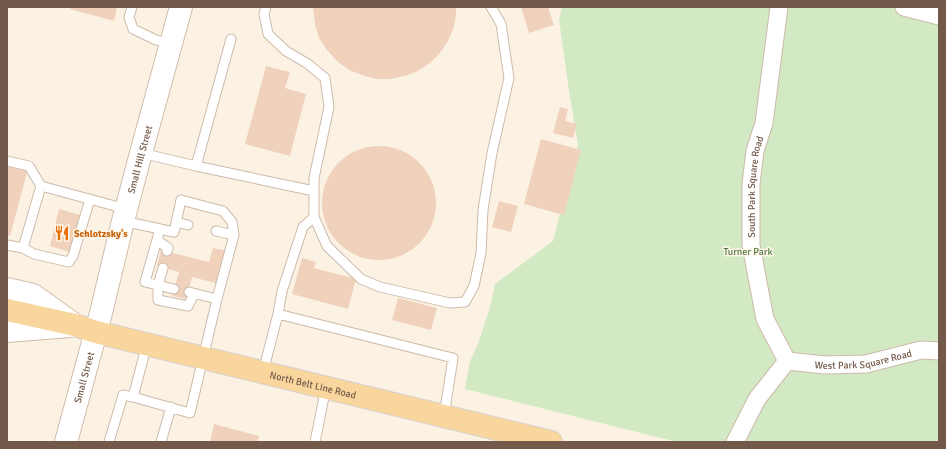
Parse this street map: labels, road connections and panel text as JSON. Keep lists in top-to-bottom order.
{
  "streets": {
    "main road": ["North Belt Line Road"],
    "street": [
      "Small Hill Street",
      "South Park Square Road",
      "West Park Square Road",
      "Small Street"
    ]
  },
  "crossings": [
    ["Small Hill Street", "Small Street"],
    ["Small Hill Street", "North Belt Line Road"],
    ["South Park Square Road", "West Park Square Road"],
    ["Small Street", "North Belt Line Road"]
  ],
  "parks": ["Turner Park"],
  "places": {
    "restaurant": ["Schlotzsky's"]
  }
}
